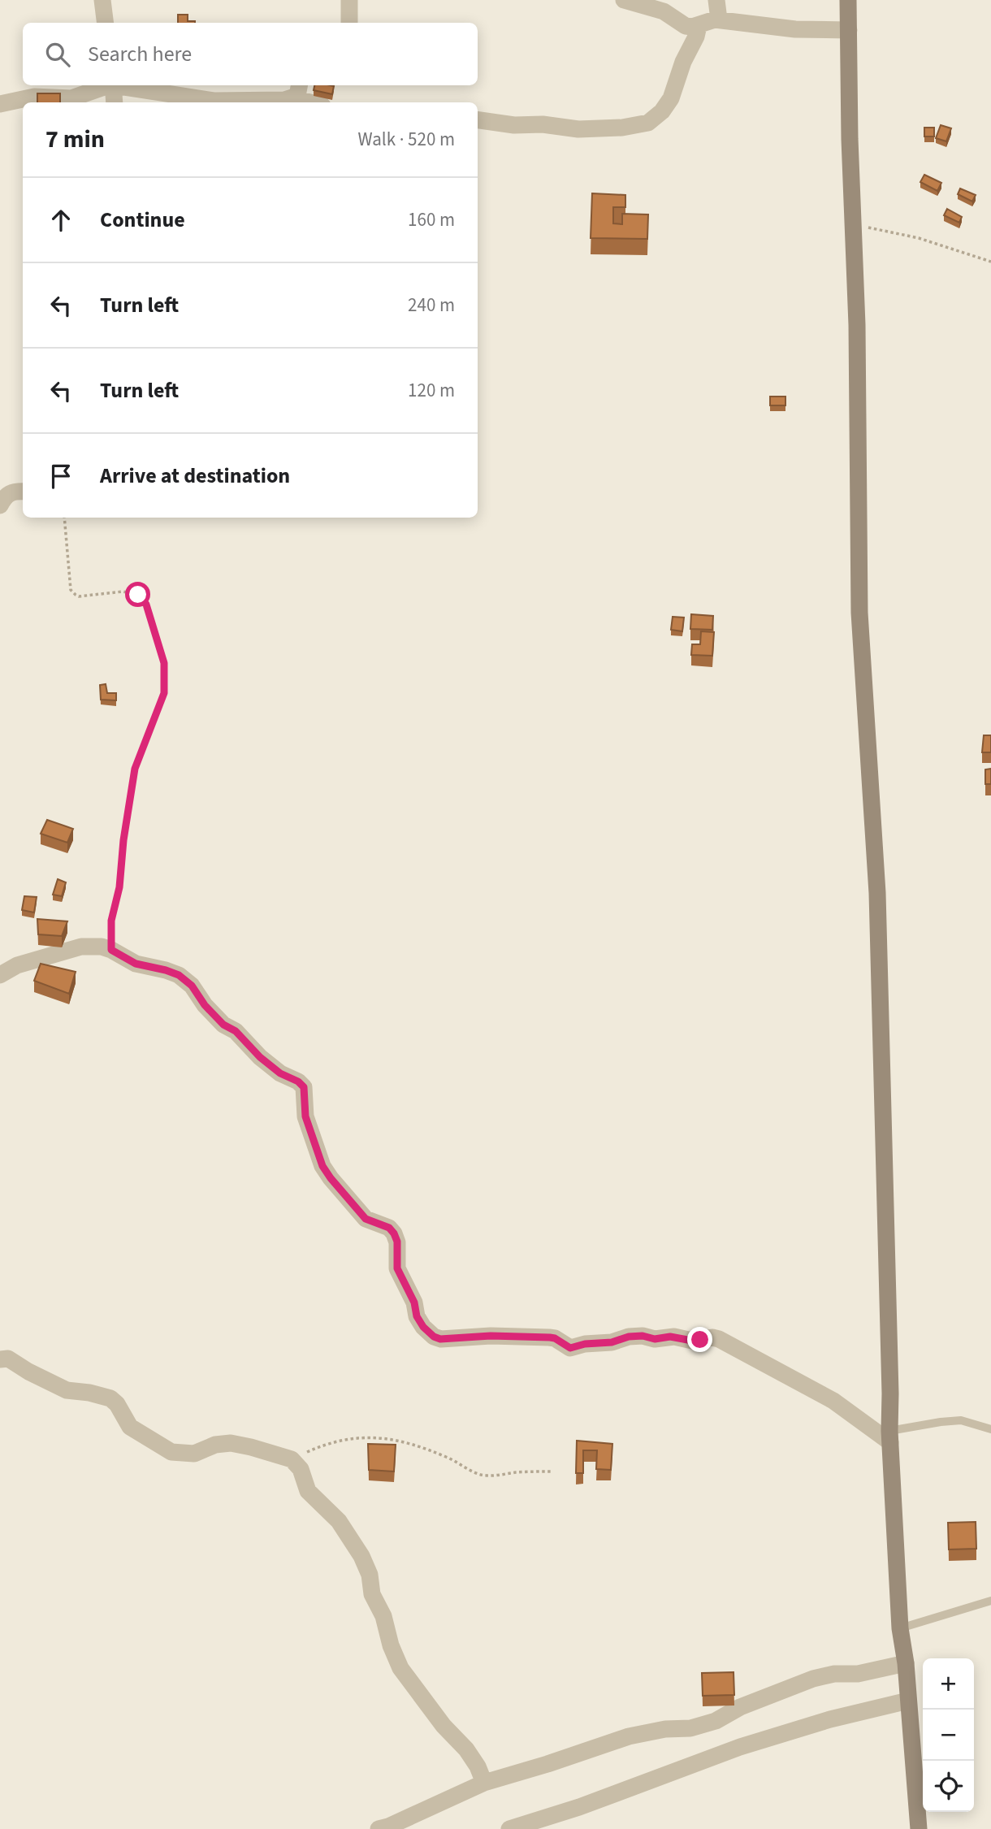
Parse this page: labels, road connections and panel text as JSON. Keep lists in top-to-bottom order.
{
  "page": {
    "search": "Search here",
    "heading": ["7 min", "Walk · 520 m"],
    "list": [
      ["Continue", "160 m"],
      ["Turn left", "240 m"],
      ["Turn left", "120 m"],
      "Arrive at destination"
    ],
    "map_buttons": ["+", "−"]
  }
}
